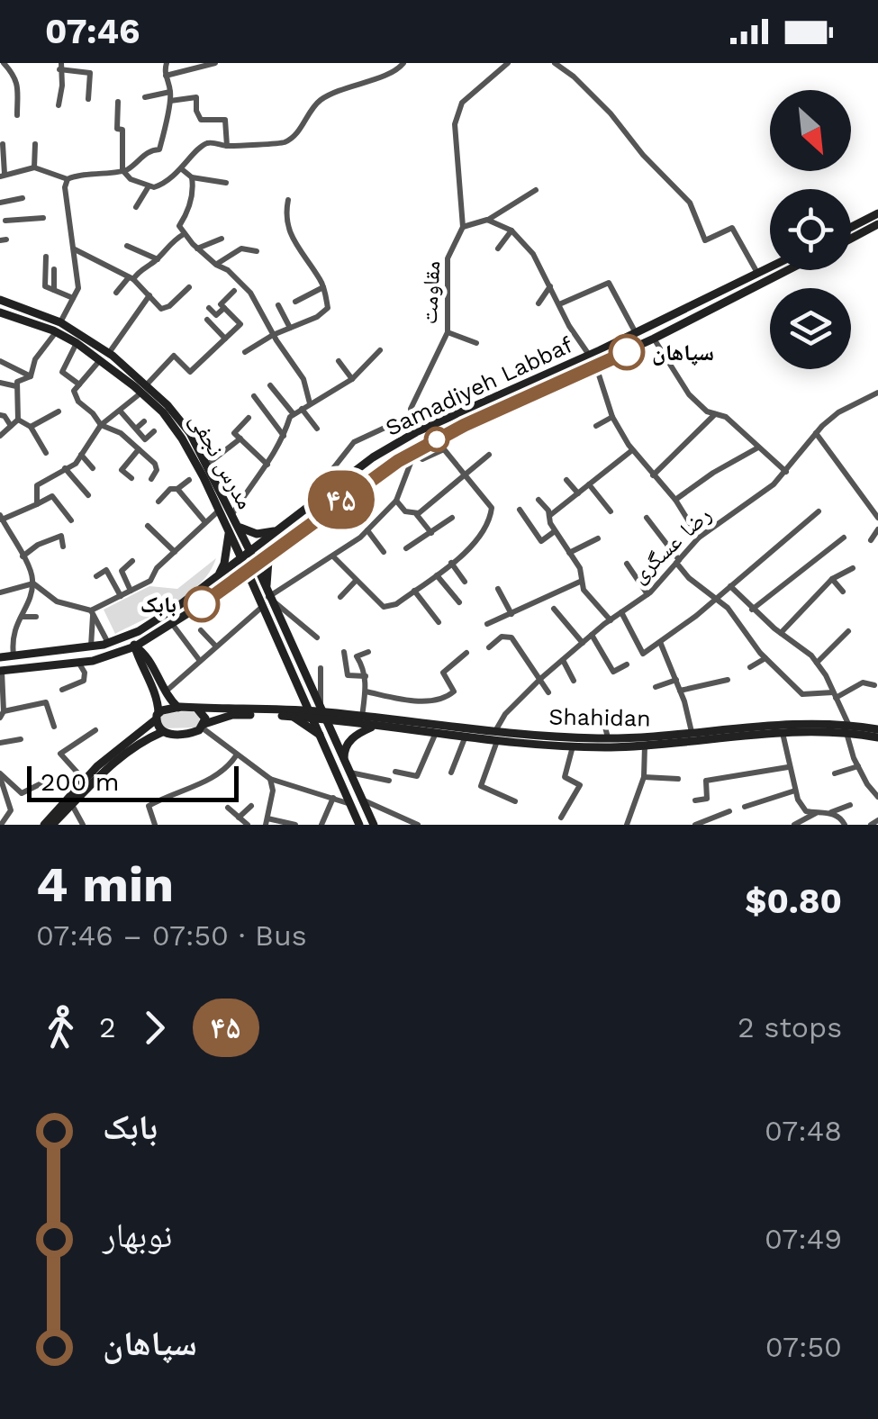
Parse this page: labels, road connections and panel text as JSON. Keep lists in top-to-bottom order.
{
  "streets": {
    "main road": ["Samadiyeh Labbaf", "مدرس نجفی", "Shahidan"],
    "street": ["مقاومت", "رضا عسگری"]
  },
  "crossings": [
    ["مقاومت", "Samadiyeh Labbaf"],
    ["Samadiyeh Labbaf", "مدرس نجفی"],
    ["مدرس نجفی", "Shahidan"],
    ["رضا عسگری", "Shahidan"]
  ],
  "places": ["سپاهان", "بابک"],
  "lines": ["bus line ۴۵"],
  "scale_bar": "200 m",
  "north": "bottom right",
  "page": {
    "status": "07:46",
    "on_map": "۴۵",
    "scale": "200 m",
    "heading": ["4 min", "07:46 – 07:50 · Bus", "$0.80"],
    "legs": ["2", "۴۵", "2 stops"],
    "list": [
      {
        "name": "بابک",
        "value": "07:48"
      },
      {
        "name": "نوبهار",
        "value": "07:49"
      },
      {
        "name": "سپاهان",
        "value": "07:50"
      }
    ]
  }
}
